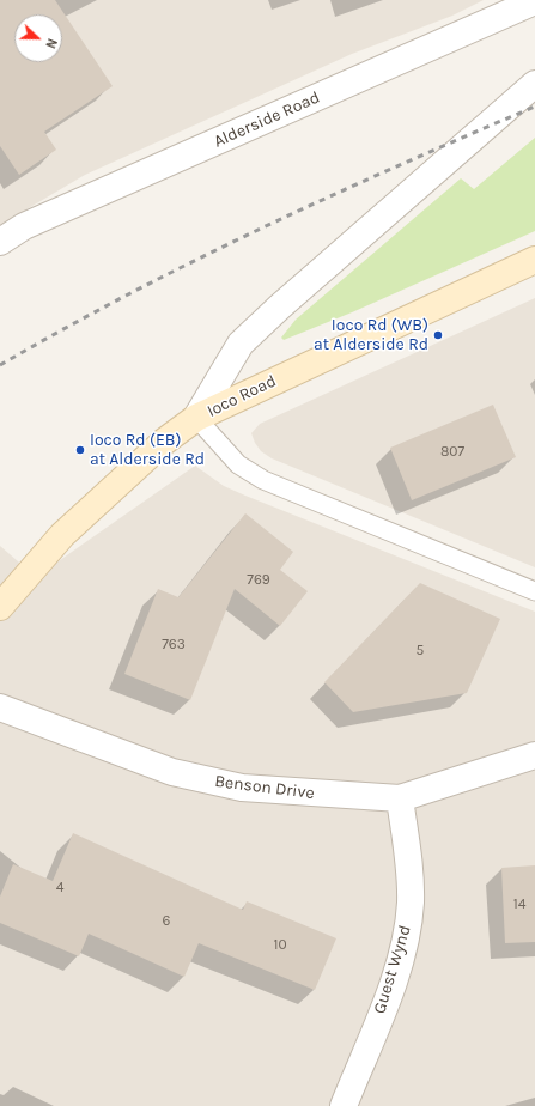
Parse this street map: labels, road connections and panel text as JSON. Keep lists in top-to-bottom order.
{
  "streets": {
    "main road": ["Ioco Road"],
    "street": ["Alderside Road", "Benson Drive", "Guest Wynd"]
  },
  "crossings": [
    ["Benson Drive", "Guest Wynd"]
  ],
  "places": ["Ioco Rd (WB) at Alderside Rd", "Ioco Rd (EB) at Alderside Rd"],
  "house_numbers": [
    "807",
    "769",
    "763",
    "5",
    "4",
    "14",
    "6",
    "10"
  ],
  "north": "right"
}
